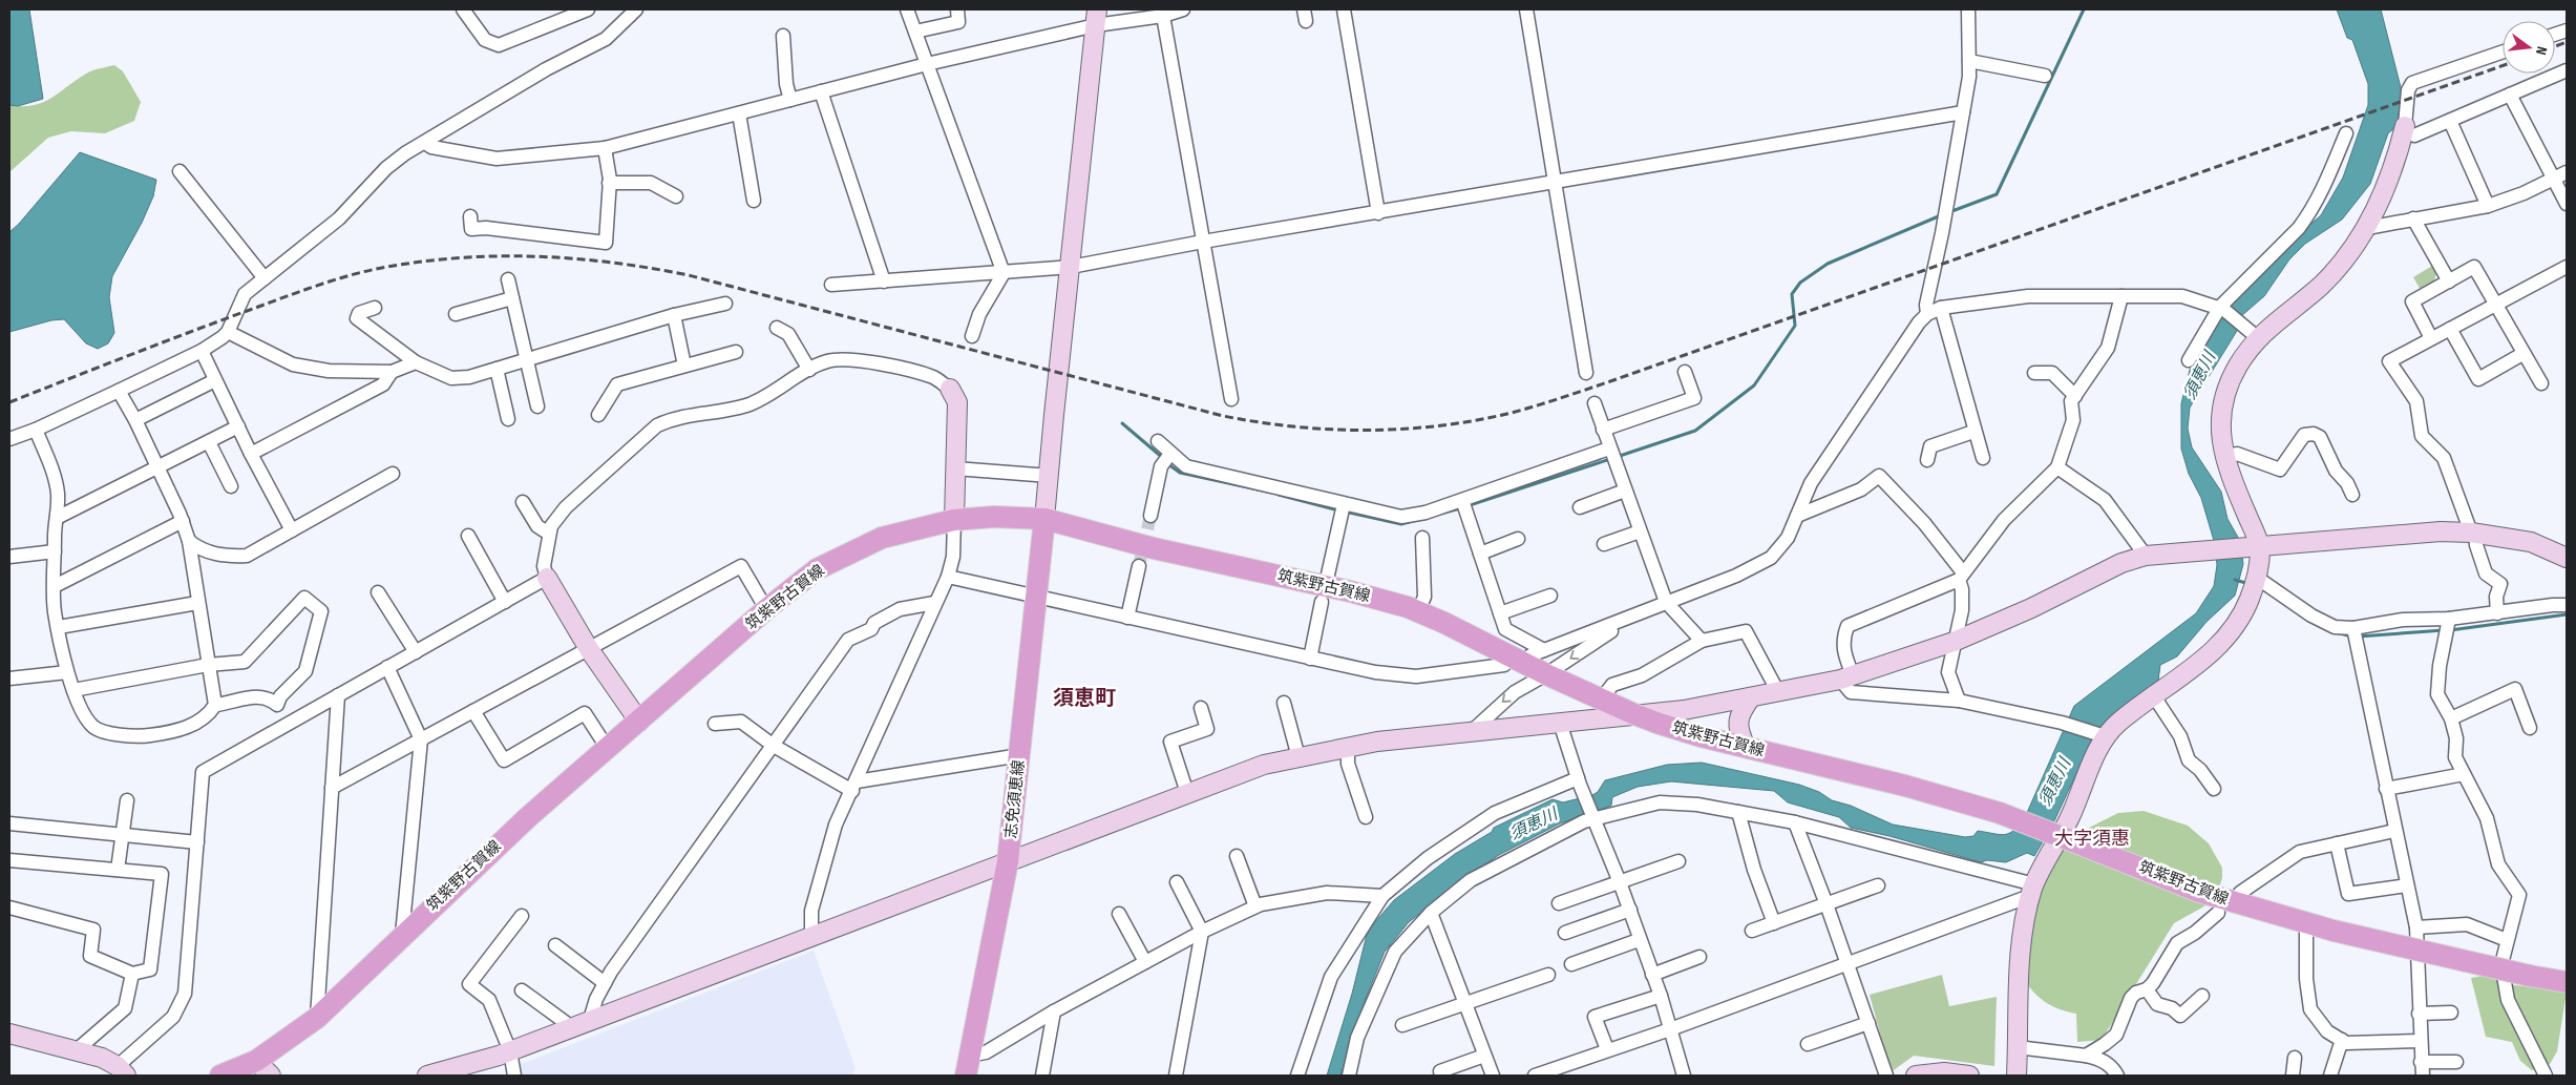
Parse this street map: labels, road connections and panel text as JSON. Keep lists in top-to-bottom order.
{
  "streets": {
    "main road": ["筑紫野古賀線", "志免須恵線"]
  },
  "crossings": [
    ["筑紫野古賀線", "志免須恵線"]
  ],
  "districts": ["須恵町", "大字須惠"],
  "water": ["須恵川"],
  "north": "right"
}
